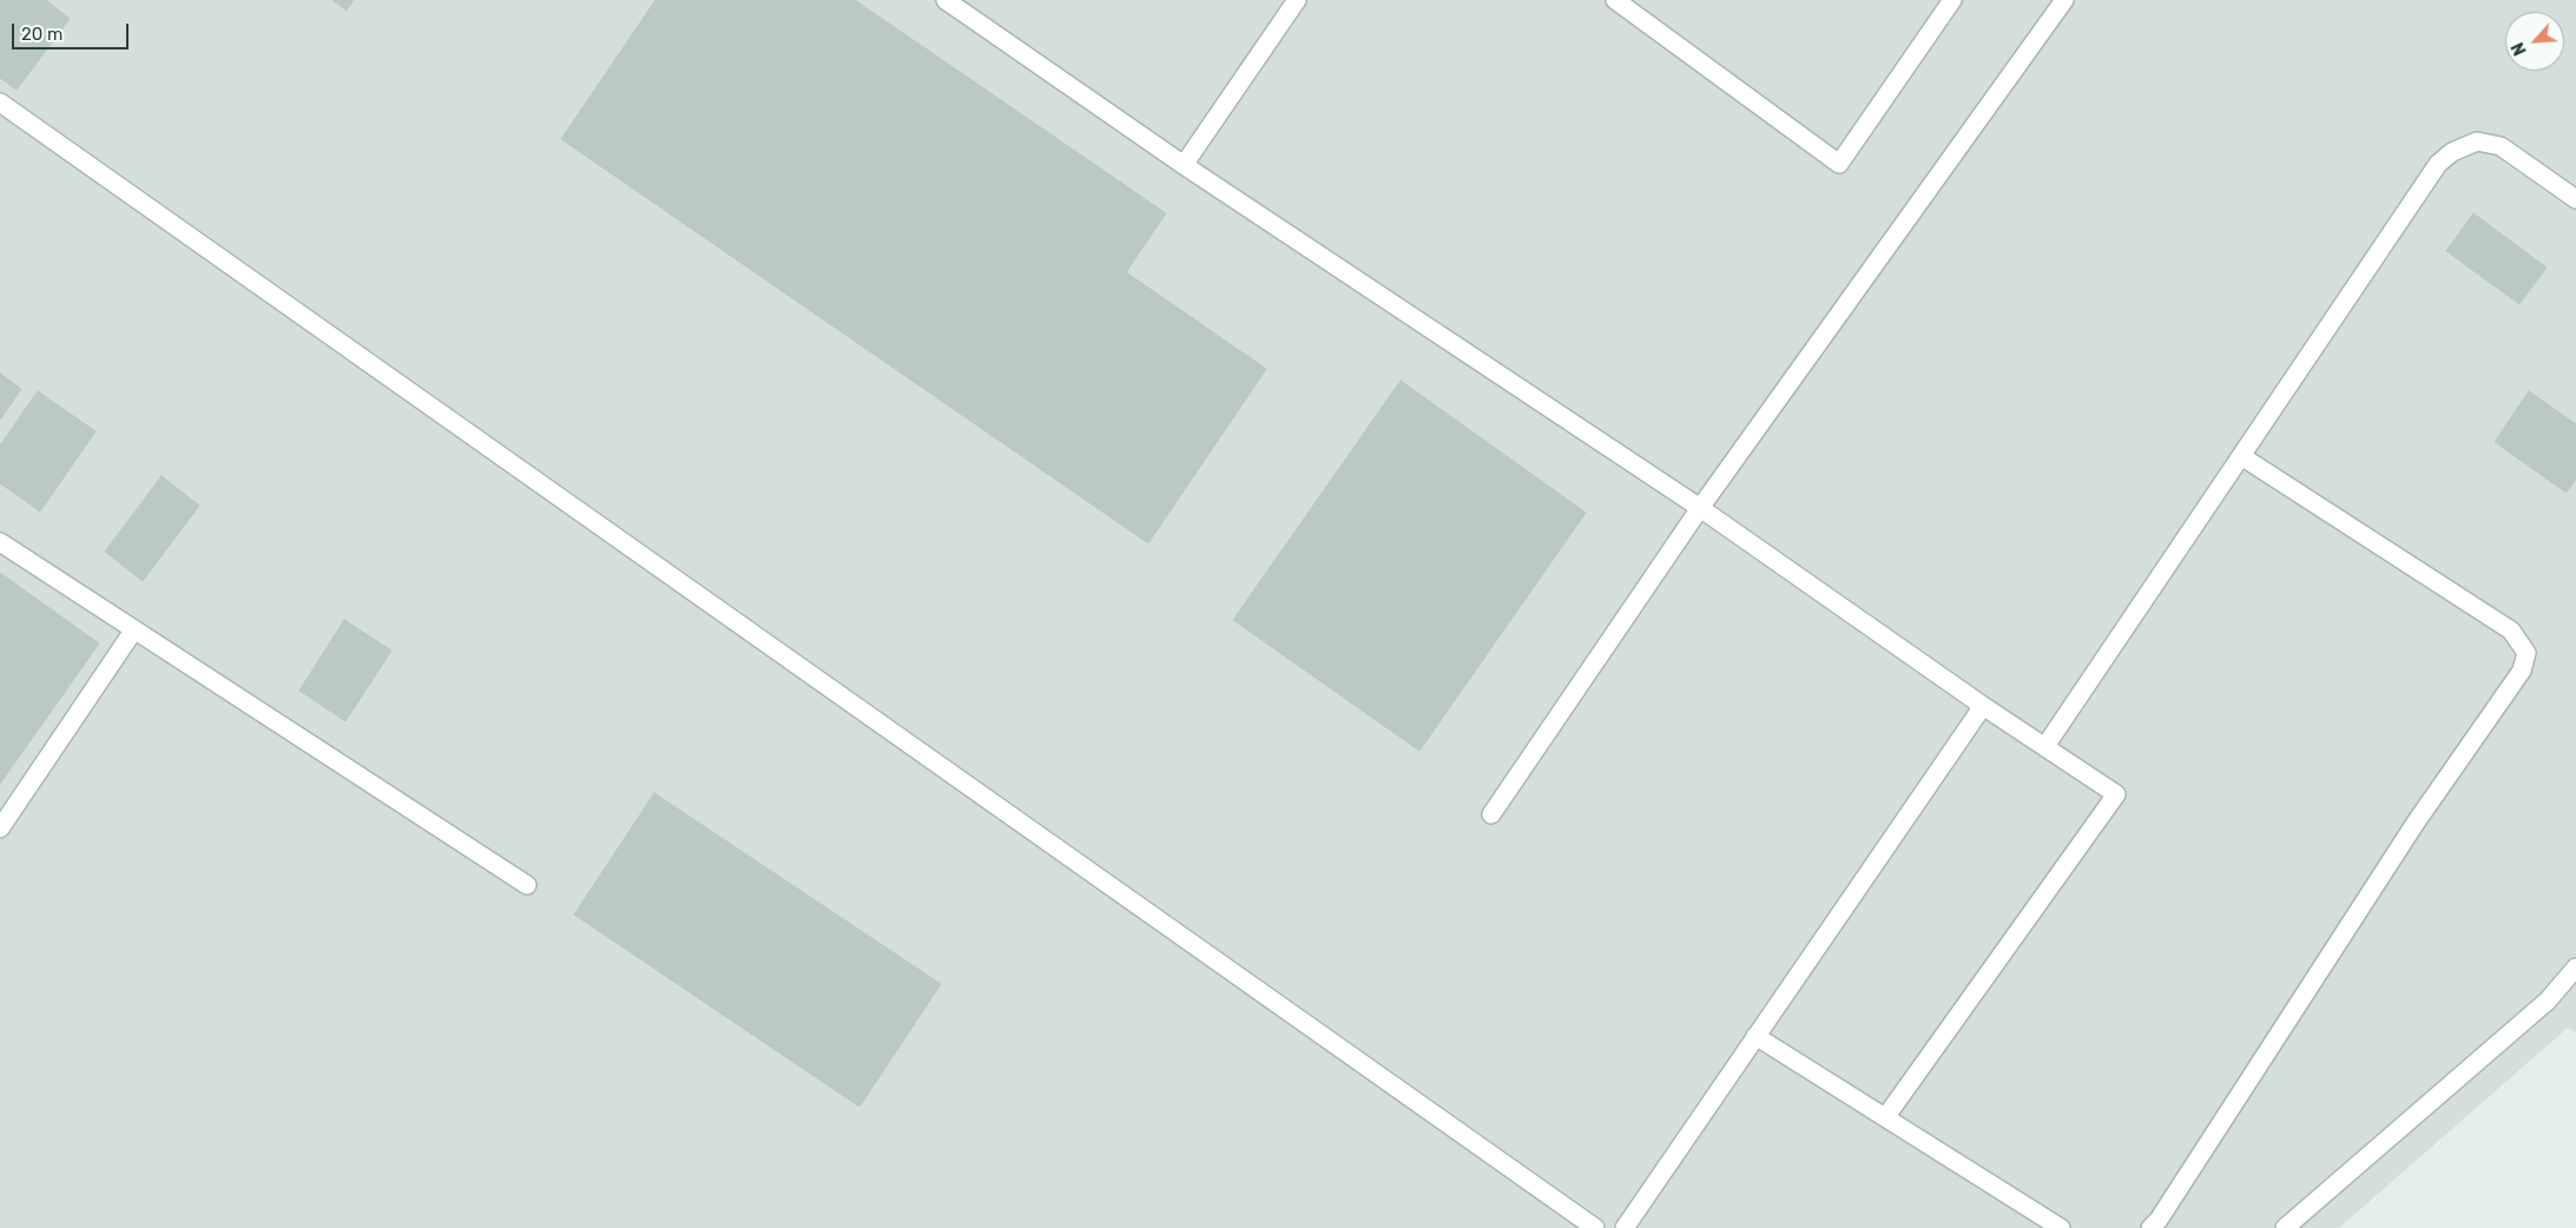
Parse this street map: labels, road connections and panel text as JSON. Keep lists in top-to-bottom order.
{
  "scale_bar": "20 m",
  "north": "bottom left"
}
